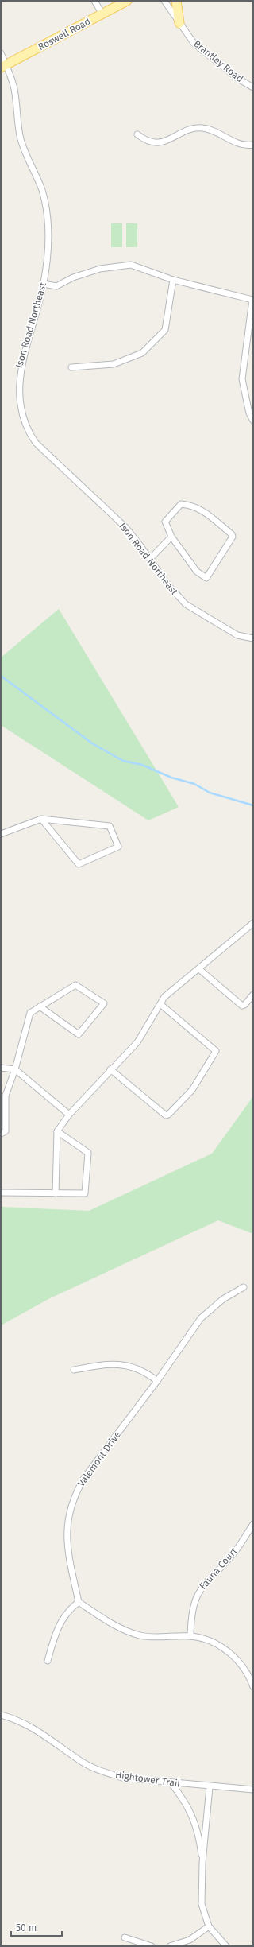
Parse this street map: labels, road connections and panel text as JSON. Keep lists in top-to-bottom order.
{
  "streets": {
    "main road": ["Roswell Road"],
    "street": [
      "Brantley Road",
      "Ison Road Northeast",
      "Valemont Drive",
      "Fauna Court",
      "Hightower Trail"
    ]
  },
  "crossings": [
    ["Roswell Road", "Ison Road Northeast"]
  ],
  "scale_bar": "50 m"
}
